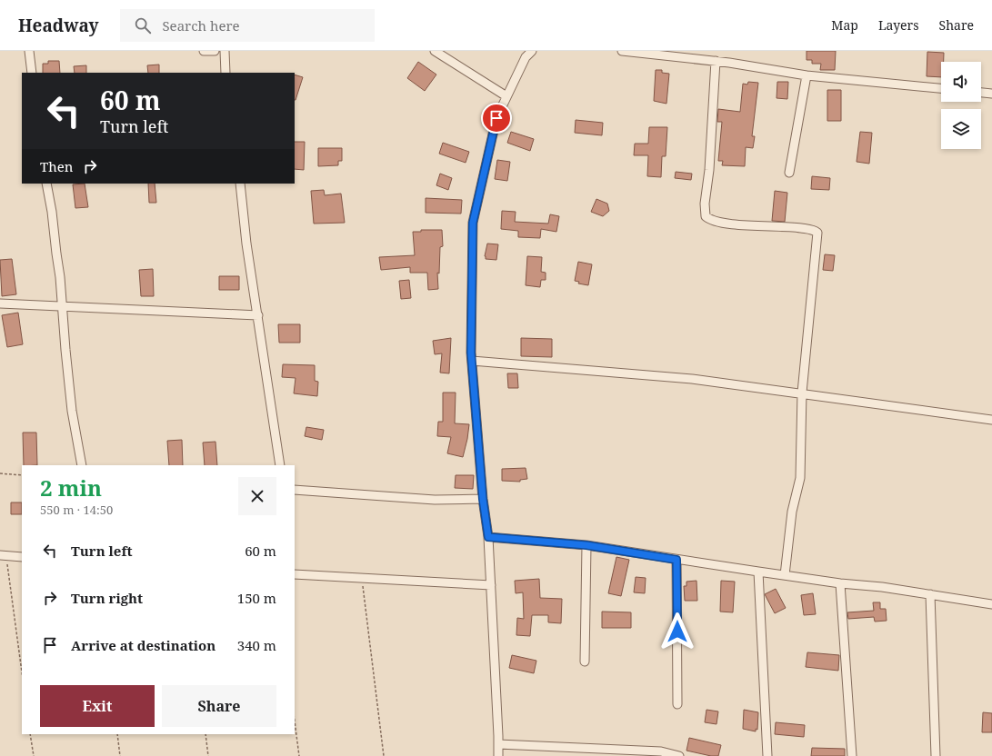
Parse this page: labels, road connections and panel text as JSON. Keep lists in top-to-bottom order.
{
  "page": {
    "header": "Headway",
    "search": "Search here",
    "nav": ["Map", "Layers", "Share"],
    "turn": ["60 m", "Turn left"],
    "then": "Then",
    "heading": ["2 min", "550 m · 14:50"],
    "list": [
      {
        "name": "Turn left",
        "value": "60 m"
      },
      {
        "name": "Turn right",
        "value": "150 m"
      },
      {
        "name": "Arrive at destination",
        "value": "340 m"
      }
    ],
    "buttons": ["Exit", "Share"]
  }
}
